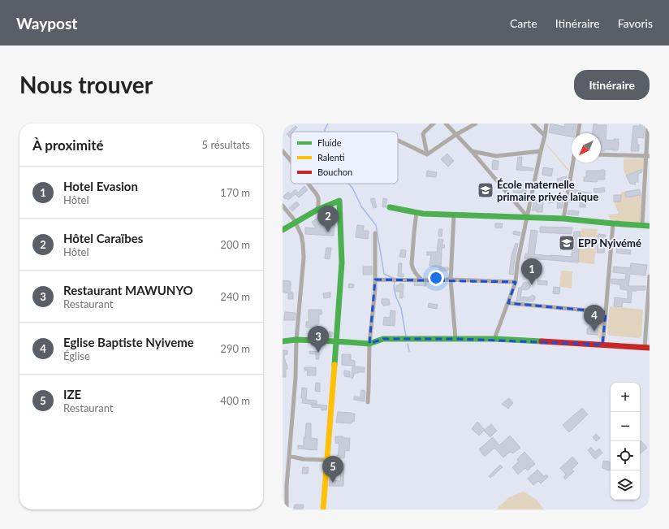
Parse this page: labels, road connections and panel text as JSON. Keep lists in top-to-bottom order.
{
  "places": {
    "school or university": ["École maternelle primaire privée laïque", "EPP Nyivémé"]
  },
  "legend": ["Fluide", "Ralenti", "Bouchon"],
  "north": "bottom left",
  "page": {
    "header": "Waypost",
    "nav": ["Carte", "Itinéraire", "Favoris"],
    "buttons": "Itinéraire",
    "title": "Nous trouver",
    "heading": ["À proximité", "5 résultats"],
    "list": [
      {
        "mark": "1",
        "name": "Hotel Evasion",
        "note": "Hôtel",
        "value": "170 m"
      },
      {
        "mark": "2",
        "name": "Hôtel Caraïbes",
        "note": "Hôtel",
        "value": "200 m"
      },
      {
        "mark": "3",
        "name": "Restaurant MAWUNYO",
        "note": "Restaurant",
        "value": "240 m"
      },
      {
        "mark": "4",
        "name": "Eglise Baptiste Nyiveme",
        "note": "Église",
        "value": "290 m"
      },
      {
        "mark": "5",
        "name": "IZE",
        "note": "Restaurant",
        "value": "400 m"
      }
    ],
    "pins": [
      "2",
      "1",
      "4",
      "3",
      "5"
    ],
    "map_buttons": ["+", "−"]
  }
}
